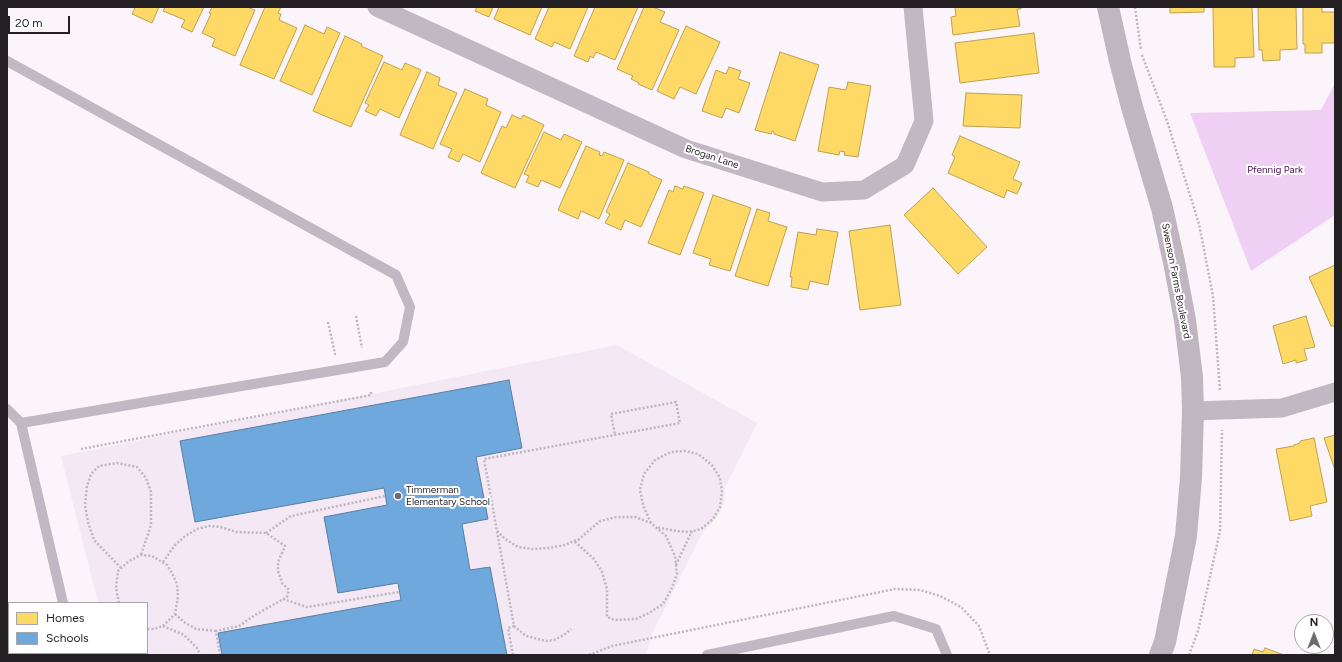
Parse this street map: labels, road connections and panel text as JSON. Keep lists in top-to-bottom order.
{
  "streets": {
    "street": ["Brogan Lane", "Swenson Farms Boulevard"]
  },
  "parks": ["Pfennig Park"],
  "places": ["Timmerman Elementary School"],
  "legend": ["Homes", "Schools"],
  "scale_bar": "20 m",
  "north": "top"
}
